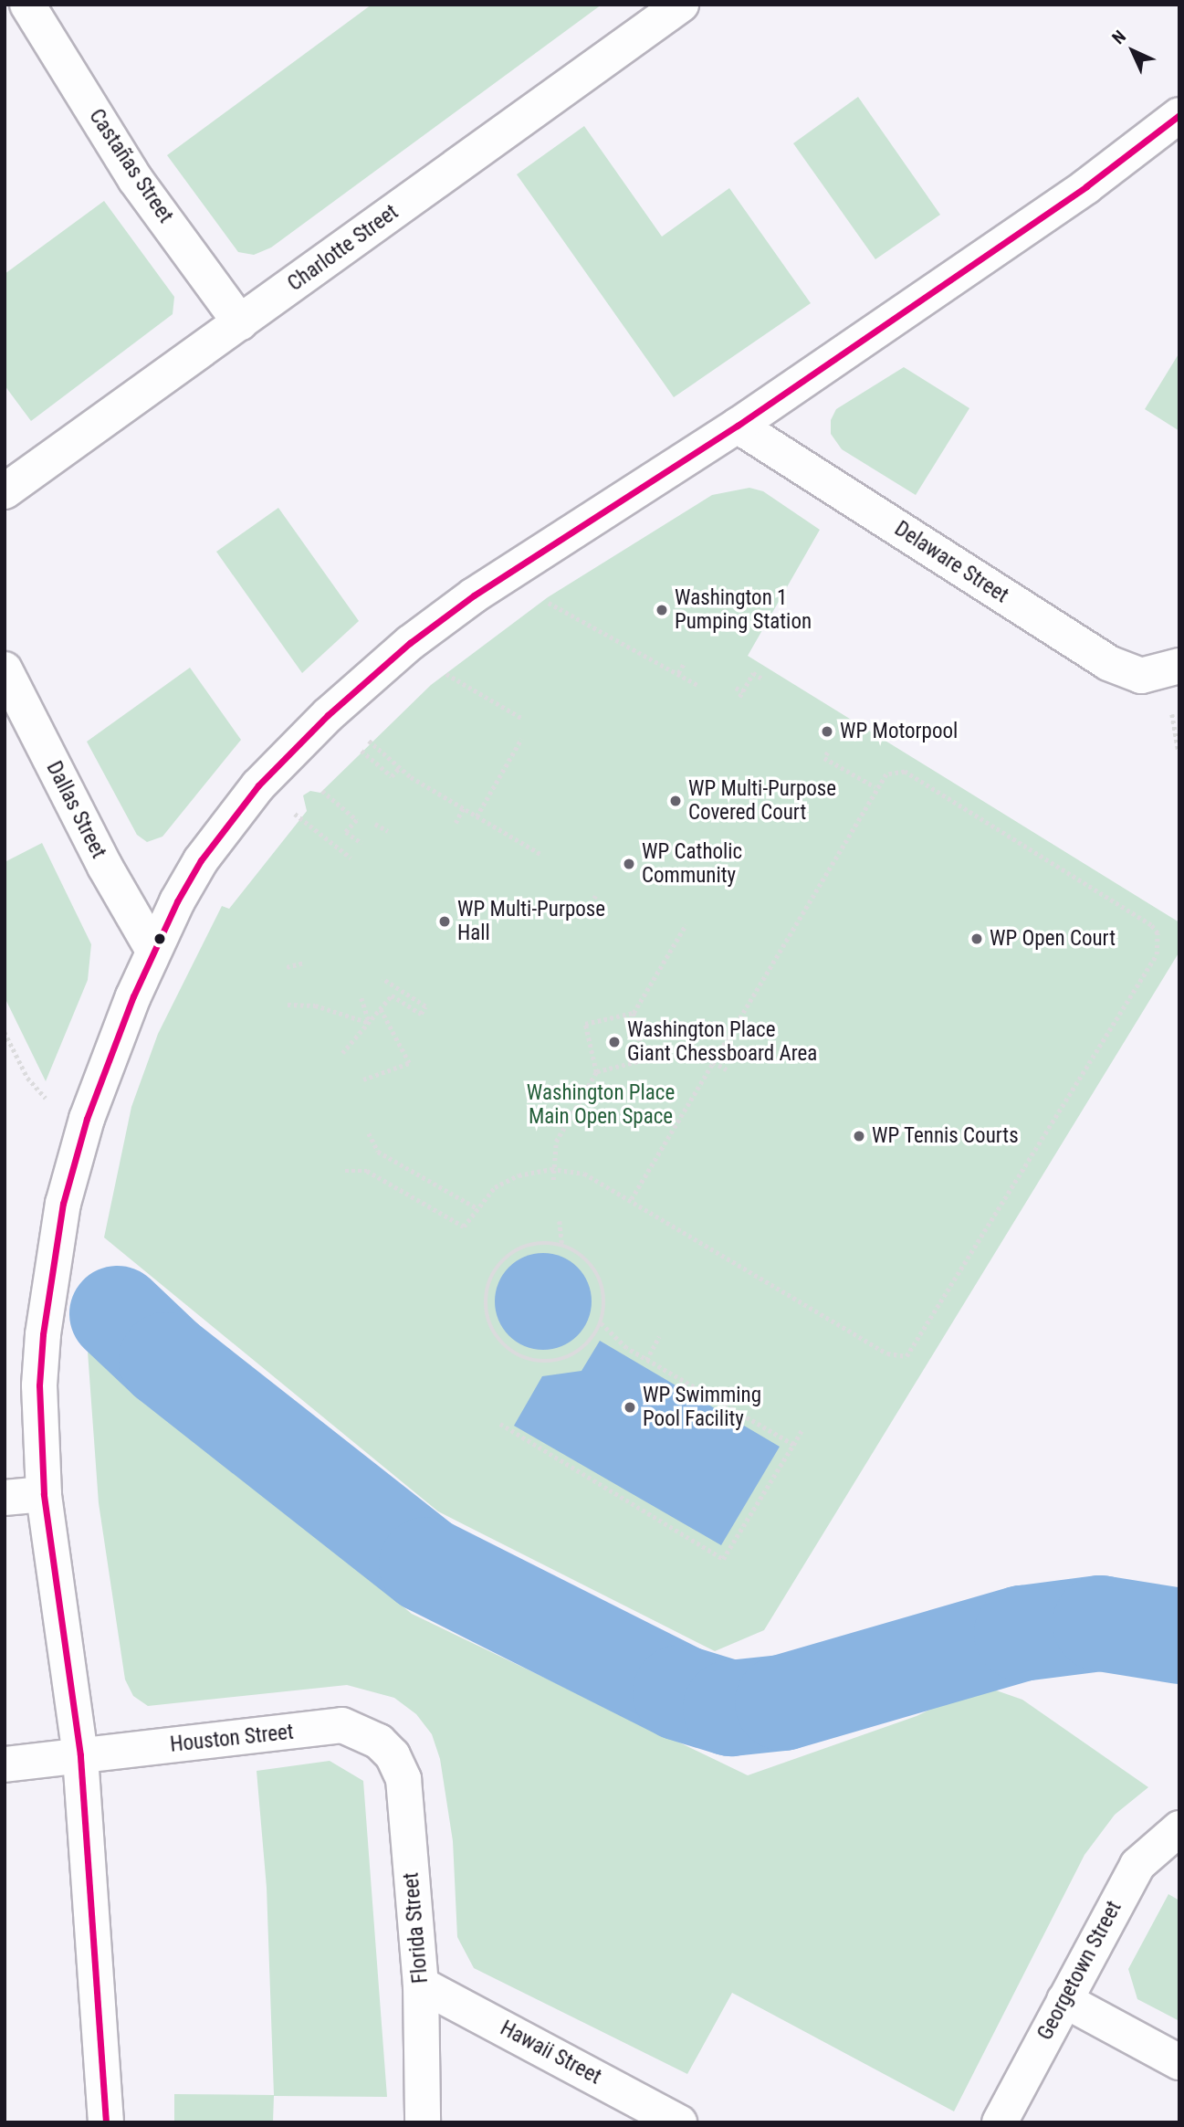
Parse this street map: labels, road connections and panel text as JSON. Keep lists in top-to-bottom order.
{
  "streets": {
    "street": [
      "Castañas Street",
      "Charlotte Street",
      "Delaware Street",
      "Dallas Street",
      "Houston Street",
      "Florida Street",
      "Georgetown Street",
      "Hawaii Street"
    ]
  },
  "crossings": [
    ["Castañas Street", "Charlotte Street"],
    ["Houston Street", "Florida Street"],
    ["Florida Street", "Hawaii Street"]
  ],
  "parks": ["Washington Place Main Open Space"],
  "places": [
    "Washington 1 Pumping Station",
    "WP Motorpool",
    "WP Multi-Purpose Covered Court",
    "WP Catholic Community",
    "WP Multi-Purpose Hall",
    "WP Open Court",
    "Washington Place Giant Chessboard Area",
    "WP Tennis Courts",
    "WP Swimming Pool Facility"
  ],
  "north": "top left"
}
